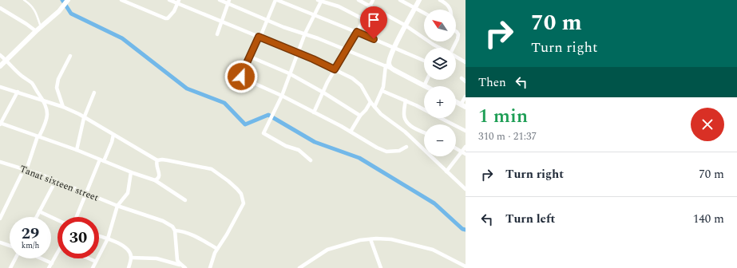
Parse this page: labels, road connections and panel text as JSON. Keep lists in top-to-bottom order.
{
  "streets": {
    "street": ["Tanat sixteen street"]
  },
  "north": "top left",
  "page": {
    "turn": ["70 m", "Turn right"],
    "map_buttons": ["+", "−"],
    "then": "Then",
    "heading": ["1 min", "310 m · 21:37"],
    "list": [
      {
        "name": "Turn right",
        "value": "70 m"
      },
      {
        "name": "Turn left",
        "value": "140 m"
      }
    ],
    "speed": "29 km/h",
    "limit": "30"
  }
}
